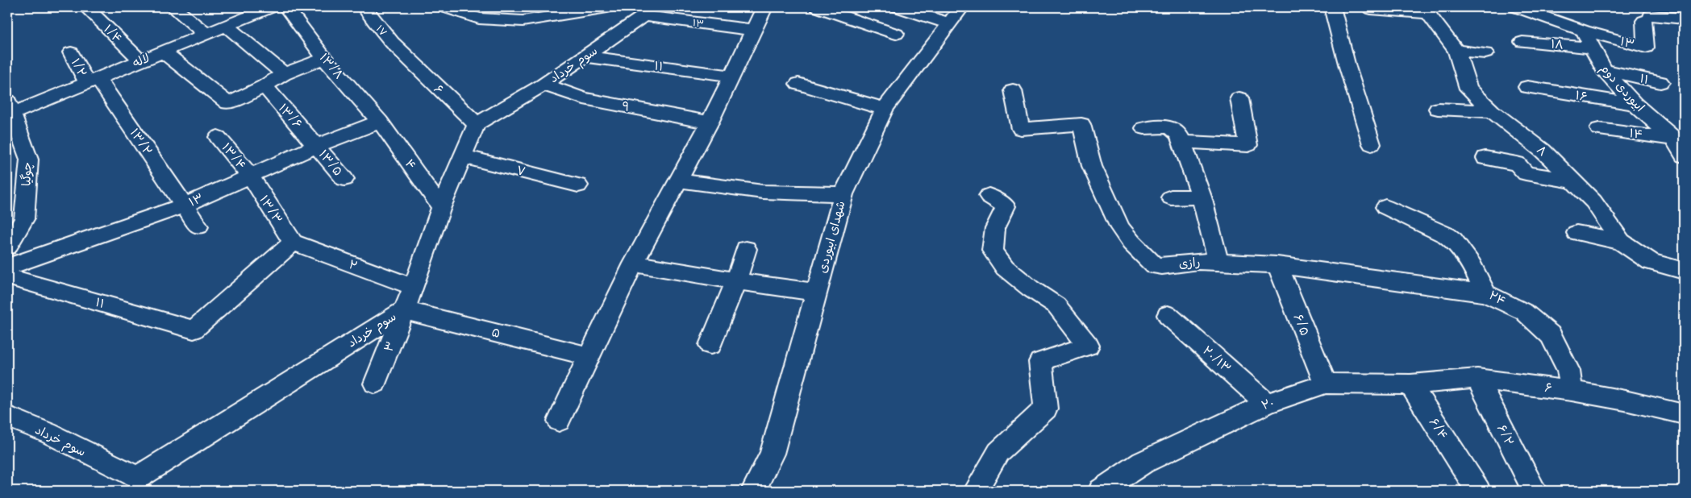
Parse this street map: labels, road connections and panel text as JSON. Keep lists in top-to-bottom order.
{
  "streets": {
    "street": [
      "۱۳",
      "۱۷",
      "۱/۴",
      "۱۸",
      "لاله",
      "سوم خرداد",
      "۱۳/۸",
      "۱۱",
      "۱/۲",
      "ابیوردی دوم",
      "۶",
      "۱۶",
      "۹",
      "۱۳/۶",
      "۱۴",
      "۱۳/۲",
      "۸",
      "۱۳/۴",
      "۱۳/۵",
      "۴",
      "۷",
      "چوگیا",
      "۱۳/۳",
      "شهدای ابیوردی",
      "رازی",
      "۲",
      "۲۴",
      "۶/۵",
      "۵",
      "۳",
      "۲۰/۱۳",
      "۲۰",
      "۶/۴",
      "۶/۲"
    ]
  },
  "crossings": [
    ["۱۳", "سوم خرداد"],
    ["۱۳", "۱۳/۸"],
    ["۱۳", "ابیوردی دوم"],
    ["۱۳", "۱۳/۶"],
    ["۱۳", "۱۳/۲"],
    ["۱۳", "۱۳/۴"],
    ["۱۳", "۱۳/۵"],
    ["۱۳", "۴"],
    ["۱۳", "۱۳/۳"],
    ["۱۷", "۶"],
    ["۱/۴", "لاله"],
    ["۱۸", "ابیوردی دوم"],
    ["لاله", "۱/۲"],
    ["لاله", "۱۳/۲"],
    ["لاله", "چوگیا"],
    ["سوم خرداد", "۱۱"],
    ["سوم خرداد", "۶"],
    ["سوم خرداد", "۹"],
    ["سوم خرداد", "۴"],
    ["سوم خرداد", "۷"],
    ["سوم خرداد", "۲"],
    ["سوم خرداد", "۵"],
    ["سوم خرداد", "۳"],
    ["۱۳/۸", "۴"],
    ["۱۱", "ابیوردی دوم"],
    ["۱۱", "۱۳/۳"],
    ["۱۱", "۲"],
    ["۱/۲", "۱۳/۲"],
    ["ابیوردی دوم", "۱۶"],
    ["ابیوردی دوم", "۱۴"],
    ["۶", "۲۴"],
    ["۶", "۲۰"],
    ["۶", "۶/۴"],
    ["۶", "۶/۲"],
    ["۱۳/۶", "۱۳/۵"],
    ["۱۳/۴", "۱۳/۳"],
    ["۱۳/۳", "۲"],
    ["رازی", "۲۴"],
    ["رازی", "۶/۵"],
    ["۶/۵", "۲۰"],
    ["۵", "۳"],
    ["۲۰/۱۳", "۲۰"],
    ["۲۰", "۶/۴"]
  ]
}
